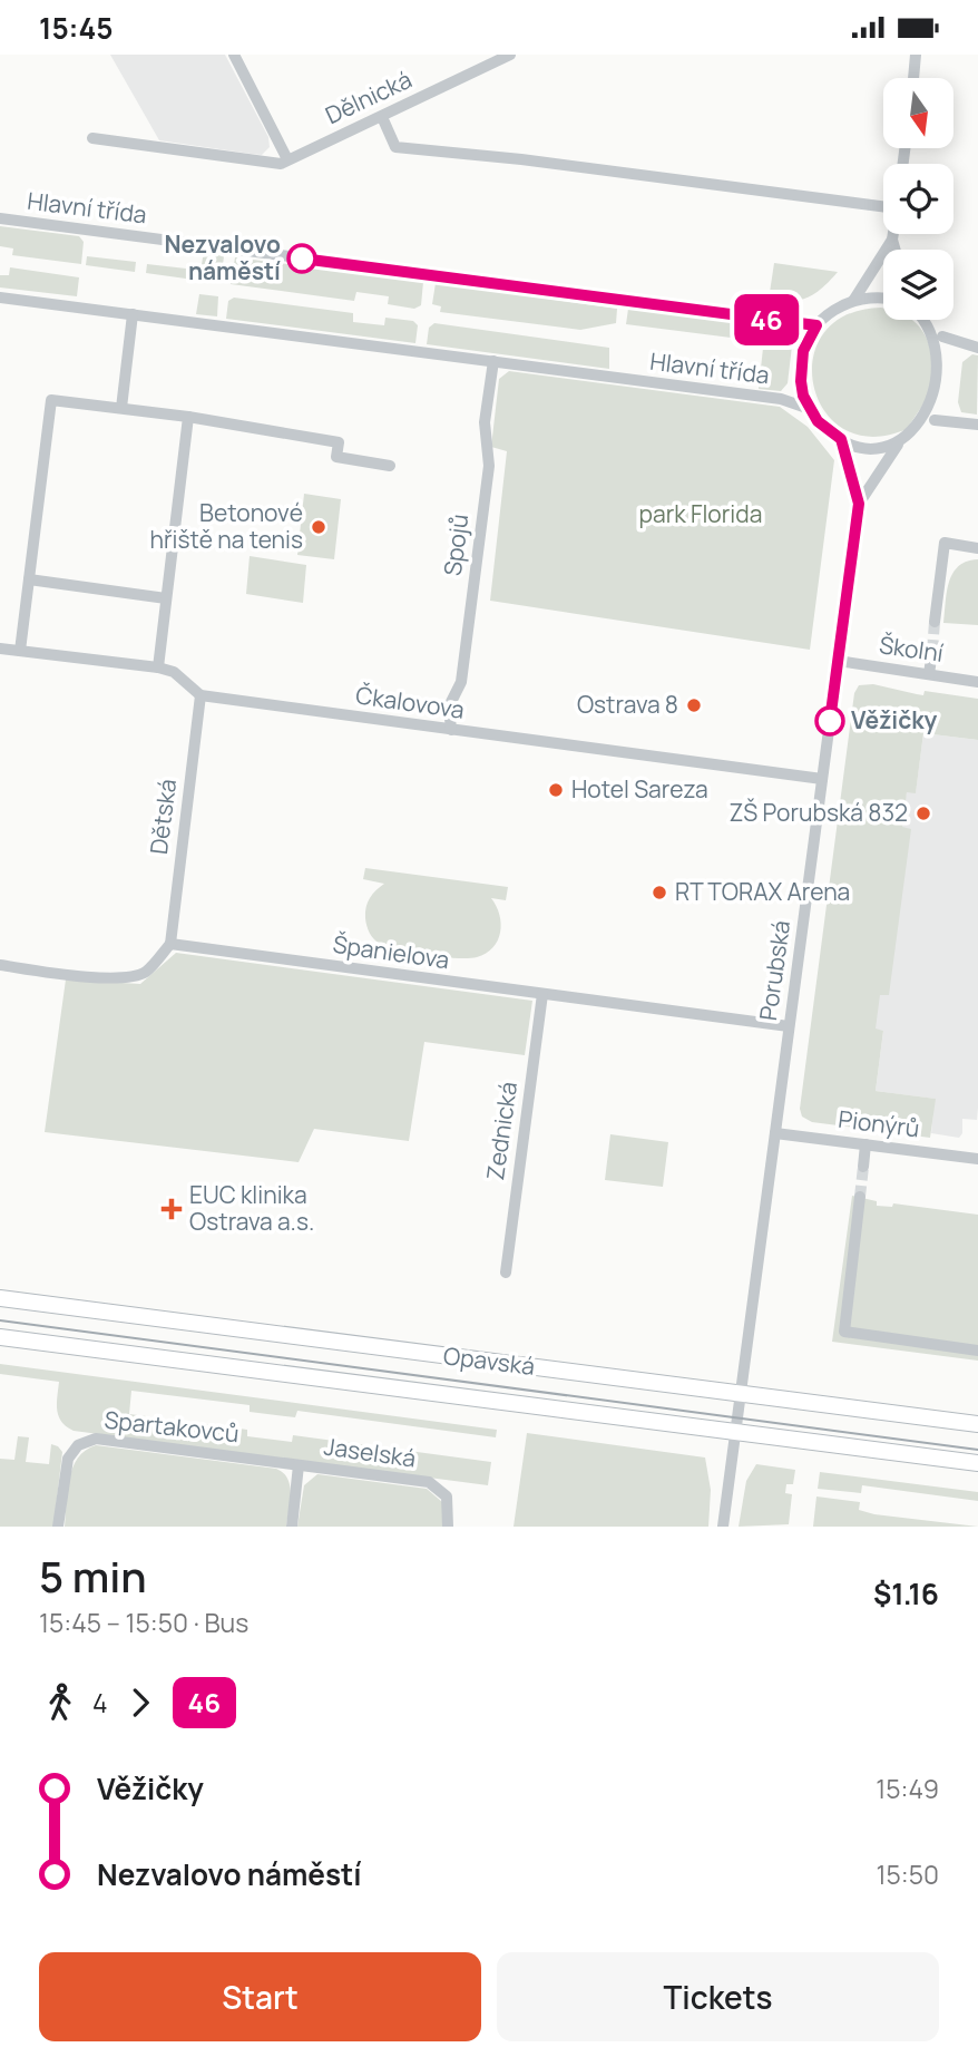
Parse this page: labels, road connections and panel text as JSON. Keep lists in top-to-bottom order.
{
  "streets": {
    "main road": ["Opavská"],
    "street": [
      "Dělnická",
      "Hlavní třída",
      "Spojů",
      "Školní",
      "Čkalovova",
      "Dětská",
      "Španielova",
      "Porubská",
      "Pionýrů",
      "Zednická",
      "Spartakovců",
      "Jaselská"
    ]
  },
  "crossings": [
    ["Hlavní třída", "Spojů"],
    ["Spojů", "Čkalovova"],
    ["Školní", "Porubská"],
    ["Čkalovova", "Dětská"],
    ["Čkalovova", "Porubská"],
    ["Dětská", "Španielova"],
    ["Španielova", "Porubská"],
    ["Španielova", "Zednická"],
    ["Porubská", "Pionýrů"],
    ["Porubská", "Opavská"],
    ["Spartakovců", "Jaselská"]
  ],
  "parks": ["park Florida"],
  "places": {
    "other": [
      "Nezvalovo náměstí",
      "Betonové hřiště na tenis",
      "Ostrava 8",
      "Věžičky",
      "Hotel Sareza",
      "ZŠ Porubská 832",
      "RT TORAX Arena"
    ],
    "health": ["EUC klinika Ostrava a.s."]
  },
  "lines": ["bus line 46"],
  "north": "bottom",
  "page": {
    "status": "15:45",
    "on_map": "46",
    "heading": ["5 min", "15:45 – 15:50 · Bus", "$1.16"],
    "legs": ["4", "46"],
    "list": [
      {
        "name": "Věžičky",
        "value": "15:49"
      },
      {
        "name": "Nezvalovo náměstí",
        "value": "15:50"
      }
    ],
    "buttons": ["Start", "Tickets"]
  }
}
